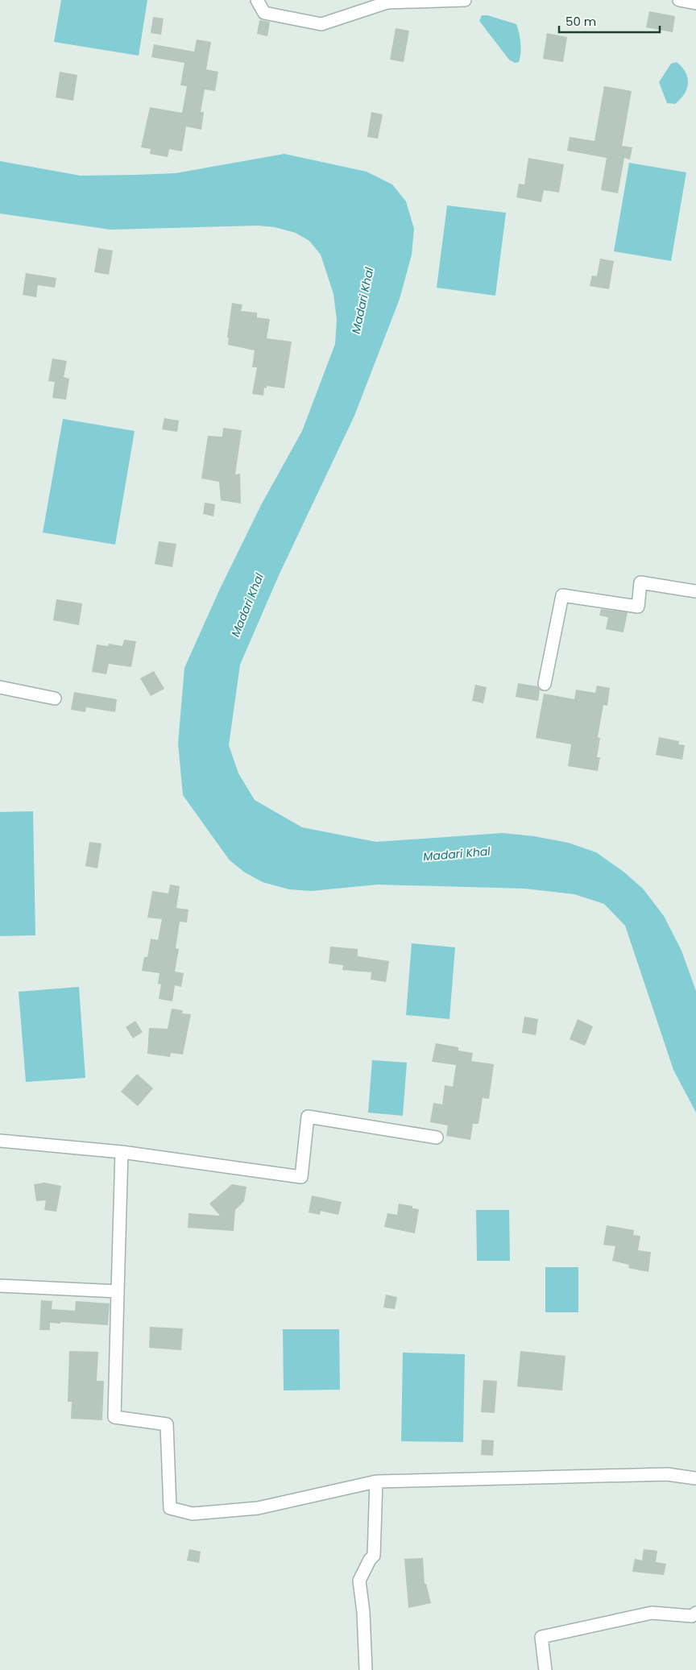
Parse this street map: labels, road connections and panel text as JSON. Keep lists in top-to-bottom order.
{
  "water": ["Madari Khal"],
  "scale_bar": "50 m"
}
